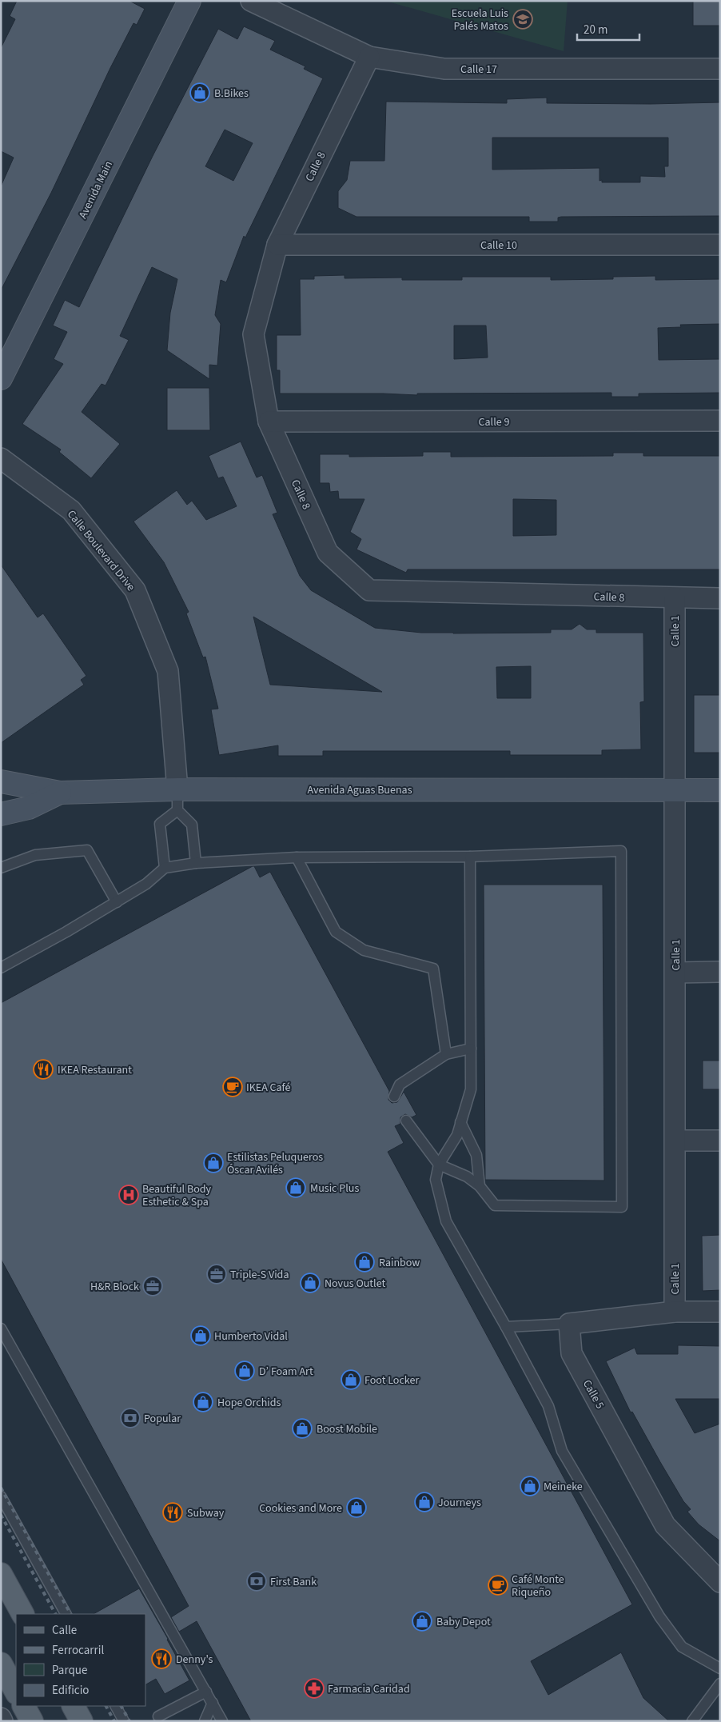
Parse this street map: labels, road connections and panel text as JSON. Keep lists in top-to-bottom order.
{
  "streets": {
    "street": [
      "Calle 17",
      "Calle 8",
      "Avenida Main",
      "Calle 10",
      "Calle 9",
      "Calle Boulevard Drive",
      "Calle 1",
      "Avenida Aguas Buenas",
      "Calle 5"
    ]
  },
  "crossings": [
    ["Calle 17", "Calle 8"],
    ["Calle 8", "Calle 10"],
    ["Calle 8", "Calle 9"],
    ["Calle 8", "Calle 1"],
    ["Calle Boulevard Drive", "Avenida Aguas Buenas"],
    ["Calle 1", "Avenida Aguas Buenas"]
  ],
  "places": {
    "school or university": ["Escuela Luis Palés Matos"],
    "shop": [
      "B.Bikes",
      "Estilistas Peluqueros Óscar Avilés",
      "Music Plus",
      "Rainbow",
      "Novus Outlet",
      "Humberto Vidal",
      "D’ Foam Art",
      "Foot Locker",
      "Hope Orchids",
      "Boost Mobile",
      "Meineke",
      "Journeys",
      "Cookies and More",
      "Baby Depot"
    ],
    "restaurant": ["IKEA Restaurant", "Subway", "Denny's"],
    "cafe": ["IKEA Café", "Café Monte Riqueño"],
    "hospital": ["Beautiful Body Esthetic & Spa"],
    "office": ["Triple-S Vida", "H&R Block"],
    "bank": ["Popular", "First Bank"],
    "pharmacy": ["Farmacia Caridad"]
  },
  "legend": [
    "Calle",
    "Ferrocarril",
    "Parque",
    "Edificio"
  ],
  "scale_bar": "20 m"
}
